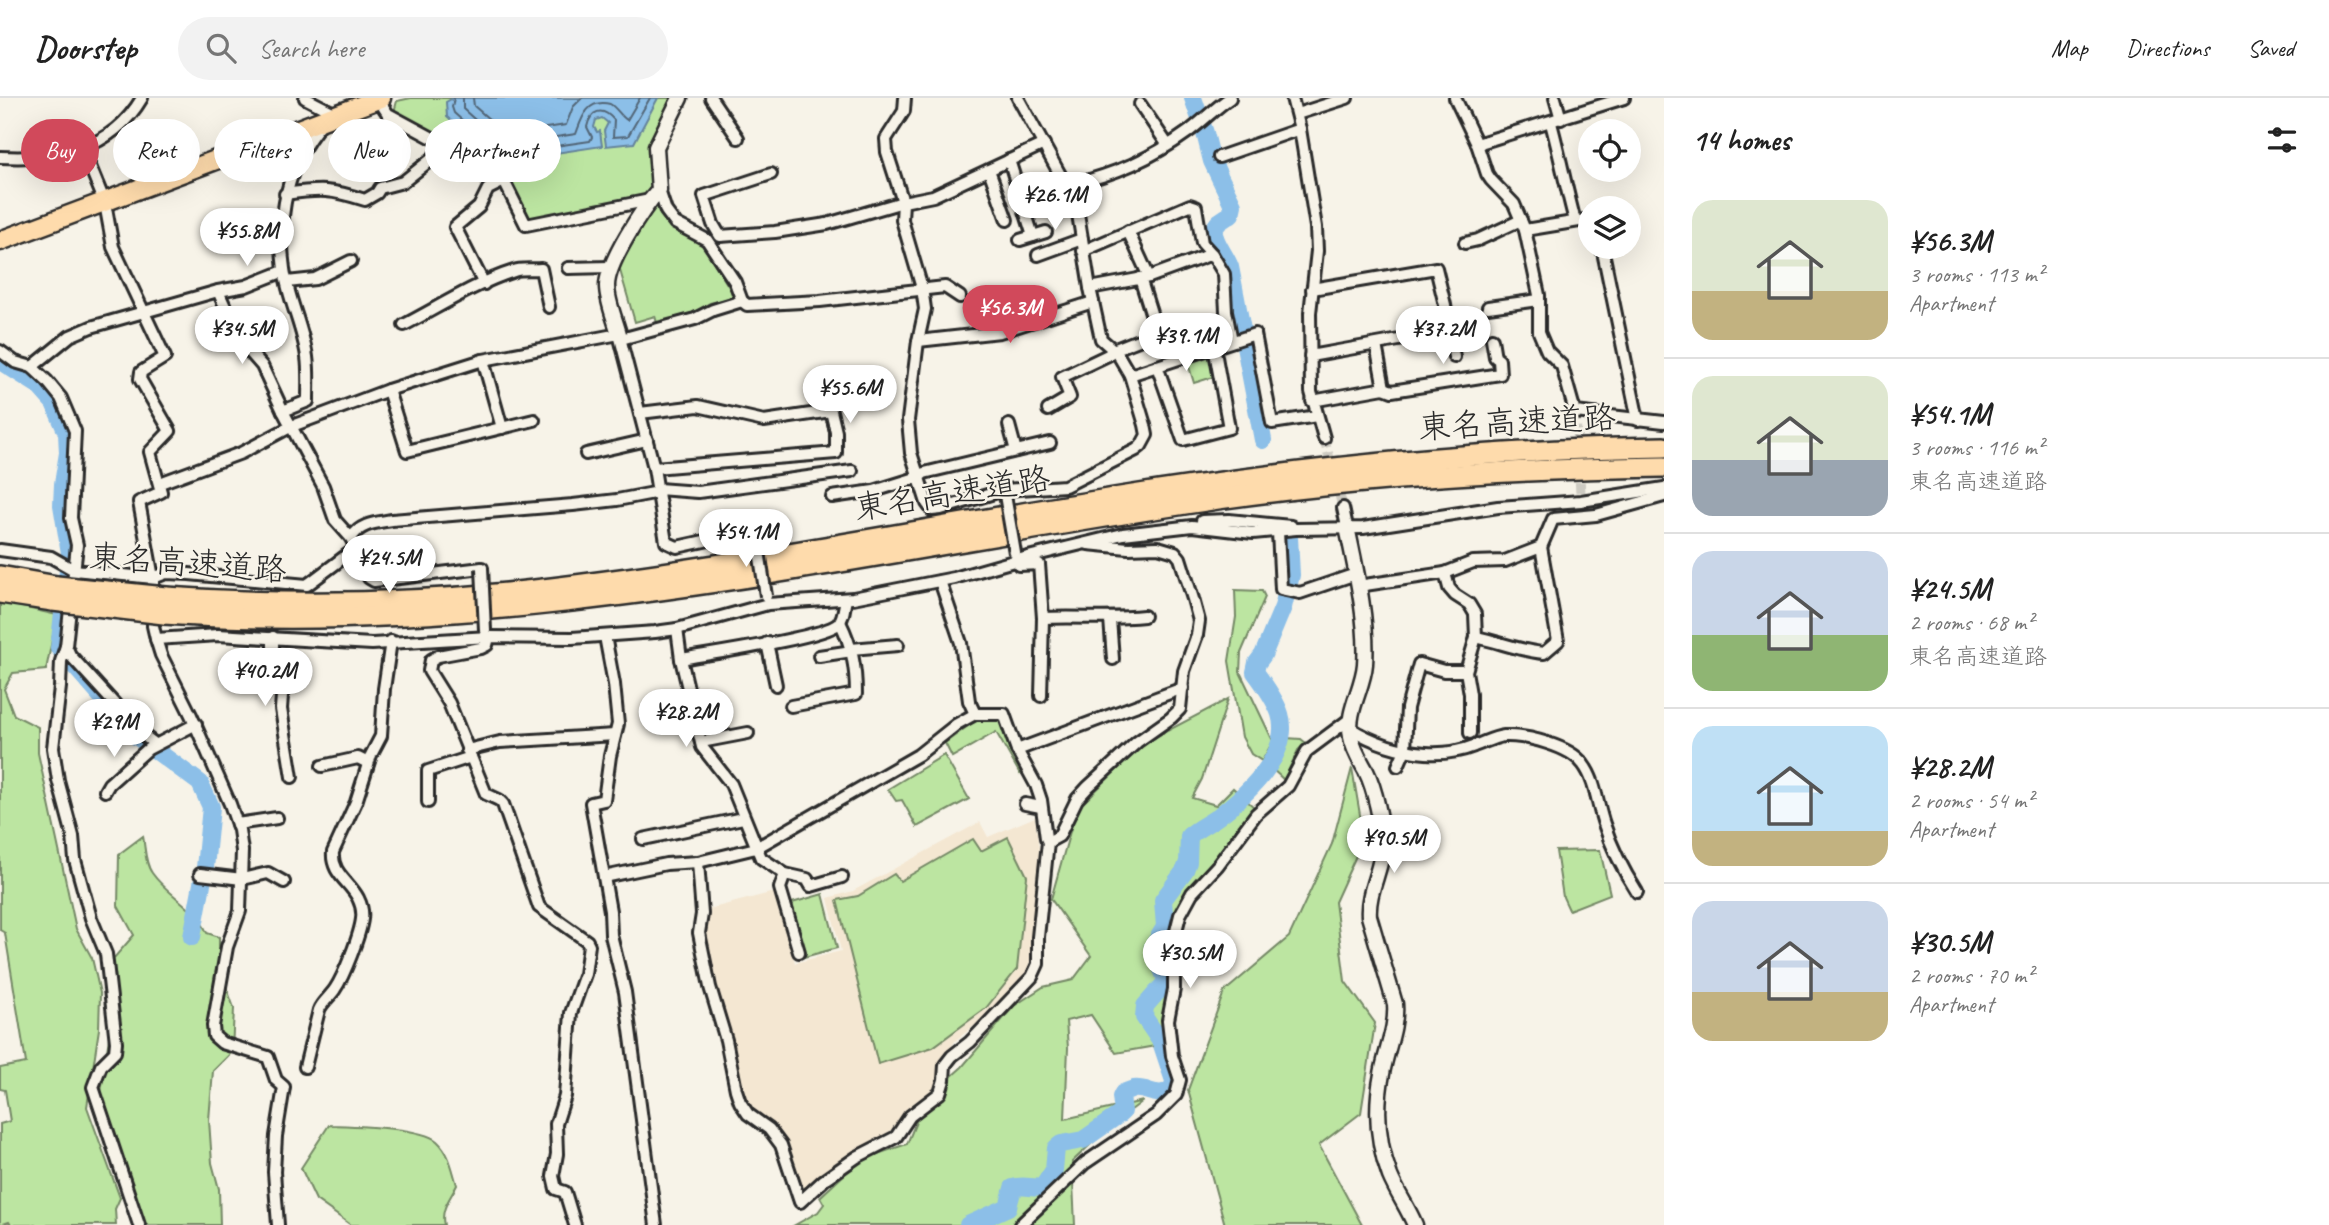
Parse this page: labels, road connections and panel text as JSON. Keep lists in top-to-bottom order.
{
  "streets": {
    "highway": ["東名高速道路"]
  },
  "page": {
    "header": "Doorstep",
    "search": "Search here",
    "nav": ["Map", "Directions", "Saved"],
    "heading": "14 homes",
    "chip": [
      "Buy",
      "Rent",
      "Filters",
      "New",
      "Apartment"
    ],
    "price": [
      "¥26.1M",
      "¥55.8M",
      "¥56.3M",
      "¥34.5M",
      "¥37.2M",
      "¥39.1M",
      "¥55.6M",
      "¥54.1M",
      "¥24.5M",
      "¥40.2M",
      "¥28.2M",
      "¥29M",
      "¥90.5M",
      "¥30.5M"
    ],
    "list": [
      {
        "name": "¥56.3M",
        "note": "3 rooms · 113 m² · Apartment"
      },
      {
        "name": "¥54.1M",
        "note": "3 rooms · 116 m² · 東名高速道路"
      },
      {
        "name": "¥24.5M",
        "note": "2 rooms · 68 m² · 東名高速道路"
      },
      {
        "name": "¥28.2M",
        "note": "2 rooms · 54 m² · Apartment"
      },
      {
        "name": "¥30.5M",
        "note": "2 rooms · 70 m² · Apartment"
      }
    ]
  }
}
